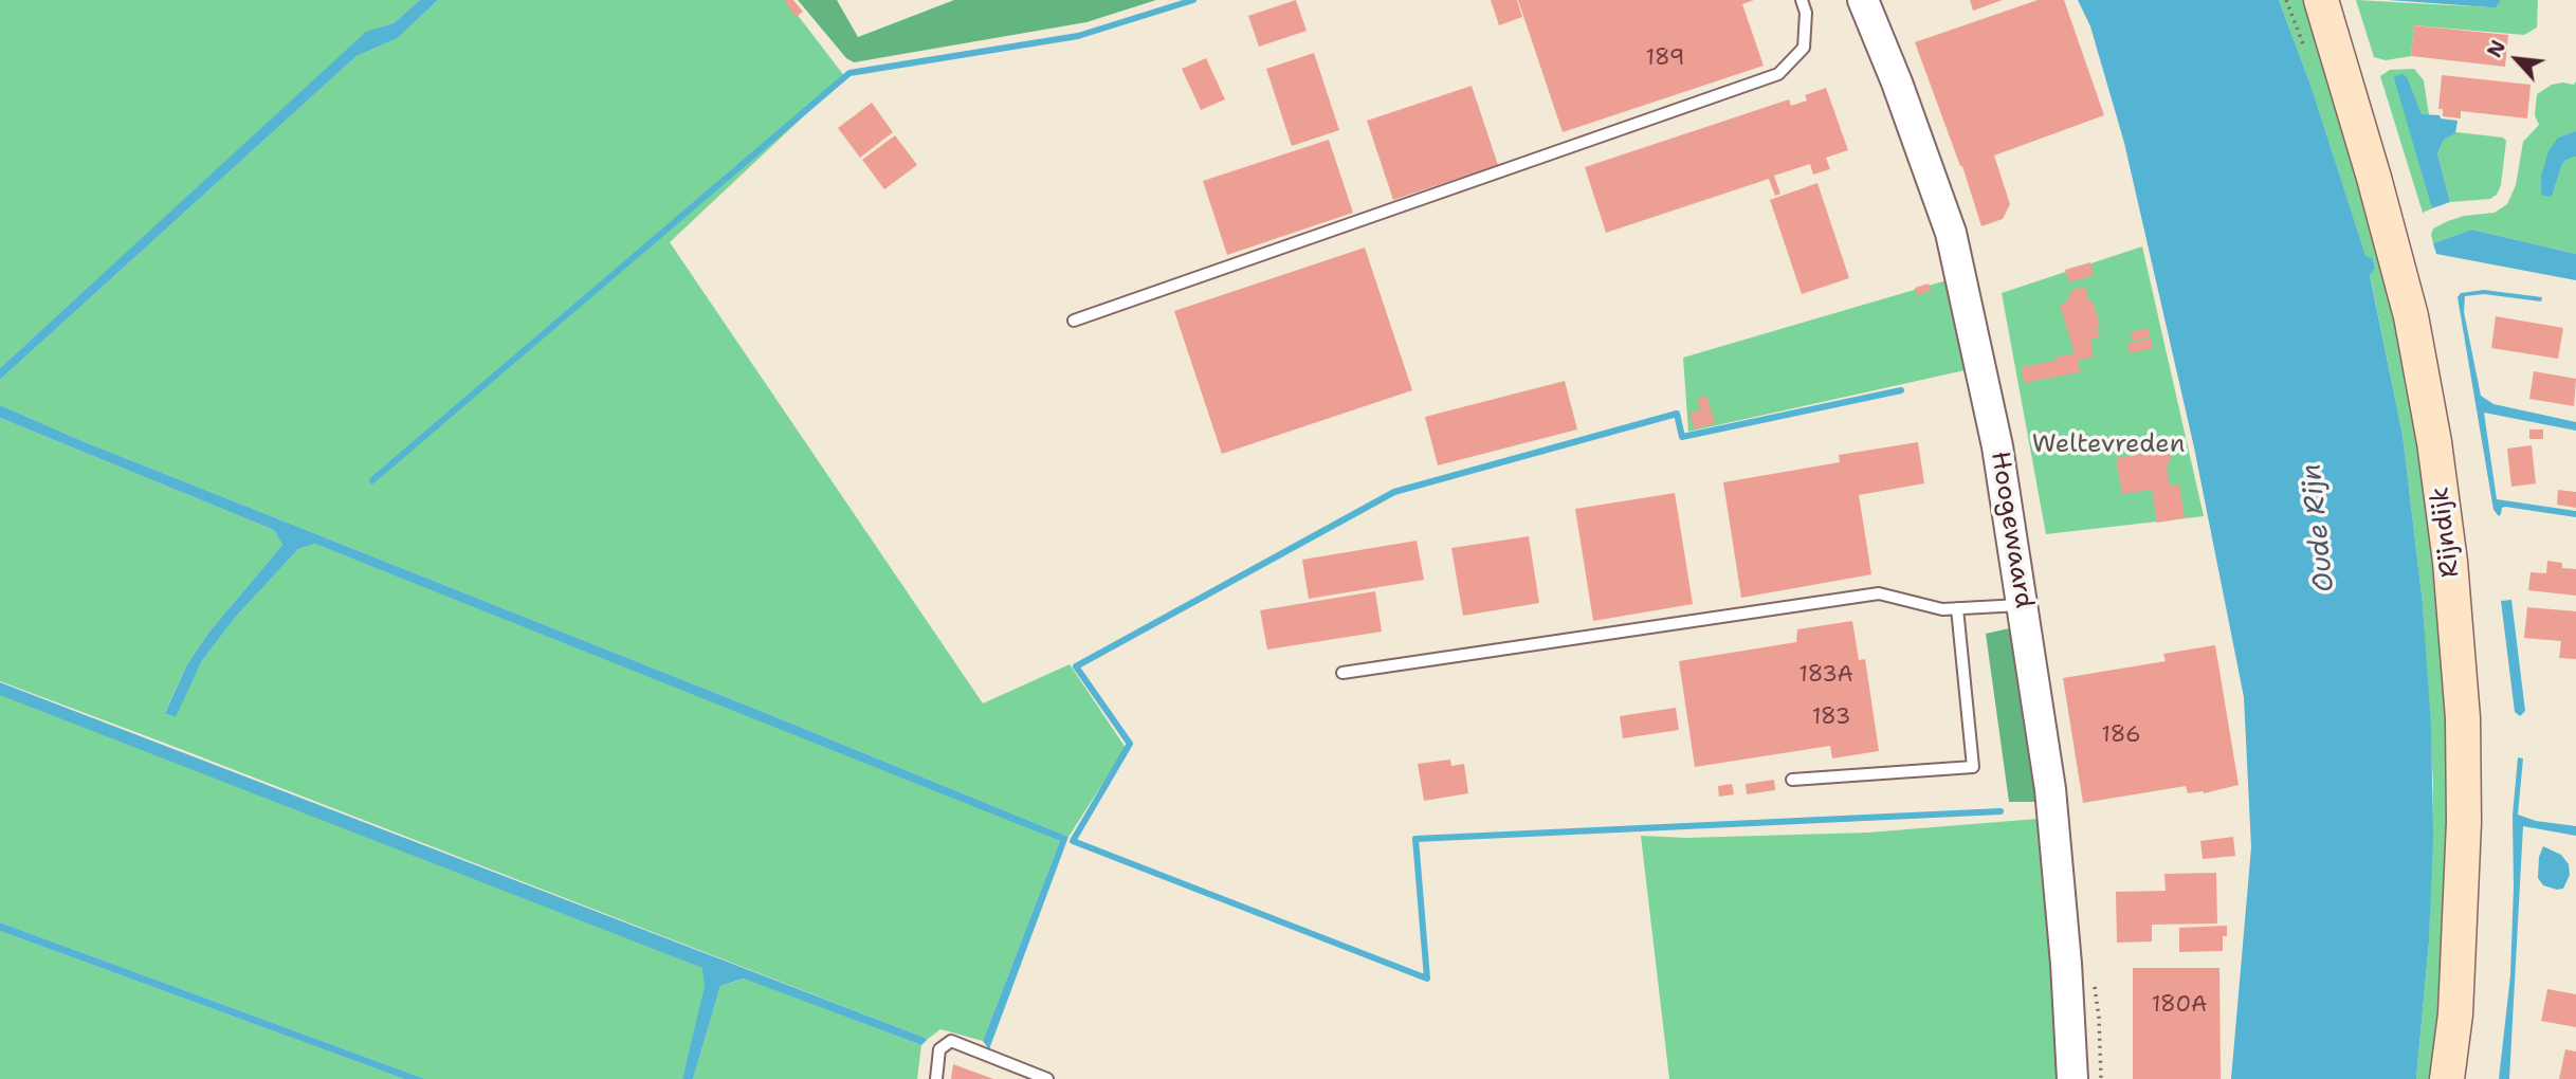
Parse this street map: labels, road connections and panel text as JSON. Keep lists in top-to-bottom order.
{
  "streets": {
    "main road": ["Rijndijk"],
    "street": ["Hoogewaard"]
  },
  "water": ["Oude Rijn"],
  "parks": ["Weltevreden"],
  "house_numbers": [
    "189",
    "183A",
    "183",
    "186",
    "180A"
  ],
  "north": "top left"
}
